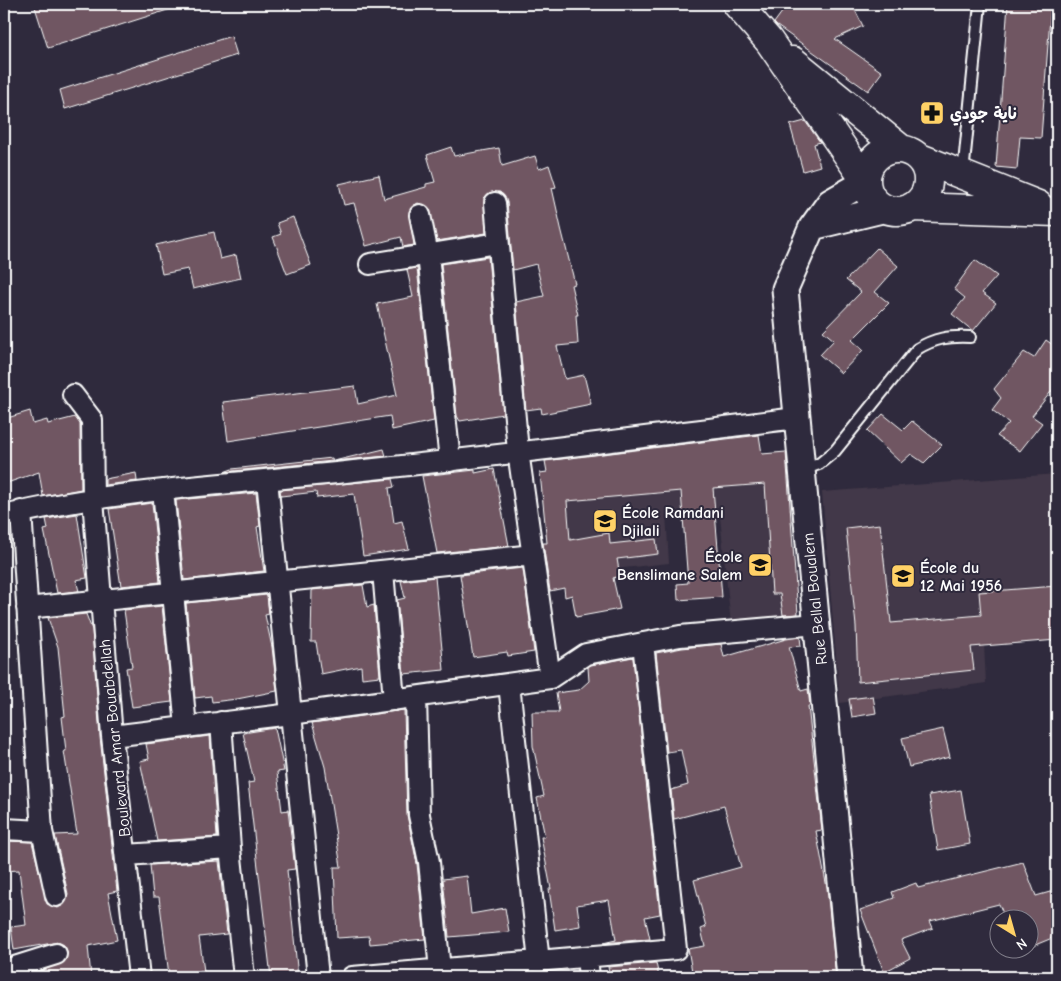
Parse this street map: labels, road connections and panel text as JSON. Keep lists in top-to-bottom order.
{
  "streets": {
    "street": ["Rue Bellal Boualem", "Boulevard Amar Bouabdellah"]
  },
  "places": {
    "pharmacy": ["ناية جودي"],
    "school or university": ["École Ramdani Djilali", "École Benslimane Salem", "École du 12 Mai 1956"]
  },
  "north": "bottom right"
}
